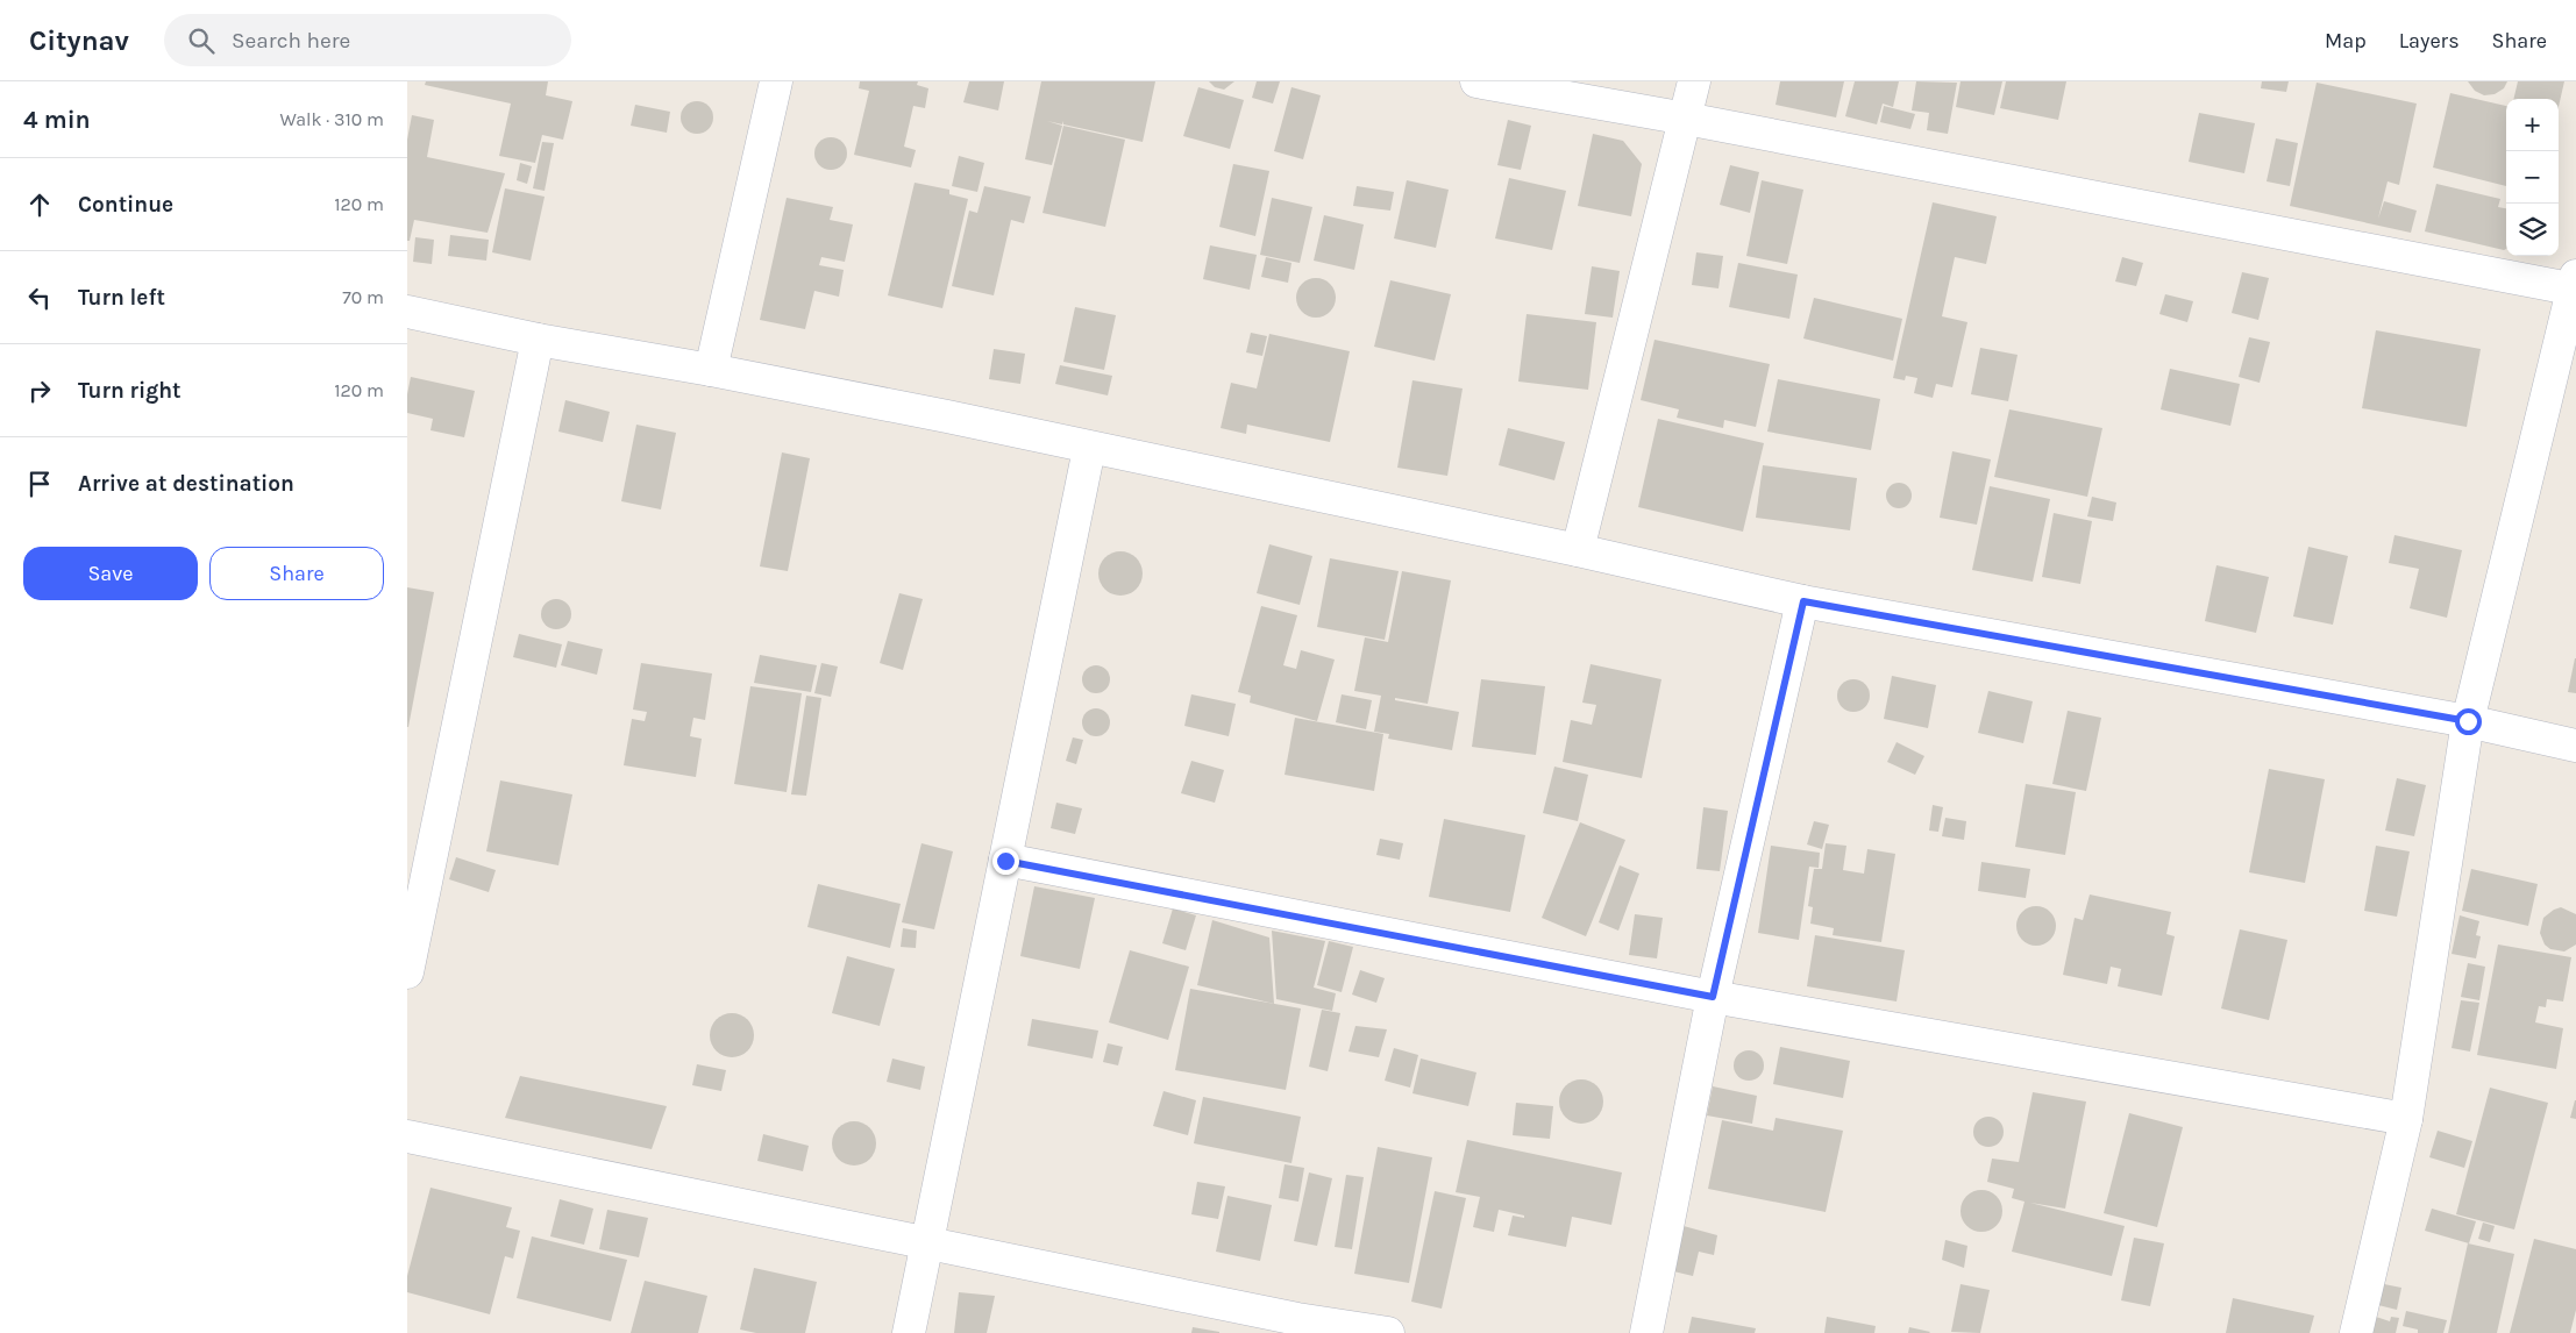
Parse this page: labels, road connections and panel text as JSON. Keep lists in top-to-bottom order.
{
  "page": {
    "header": "Citynav",
    "search": "Search here",
    "nav": ["Map", "Layers", "Share"],
    "heading": ["4 min", "Walk · 310 m"],
    "map_buttons": ["+", "−"],
    "list": [
      ["Continue", "120 m"],
      ["Turn left", "70 m"],
      ["Turn right", "120 m"],
      "Arrive at destination"
    ],
    "buttons": ["Save", "Share"]
  }
}
